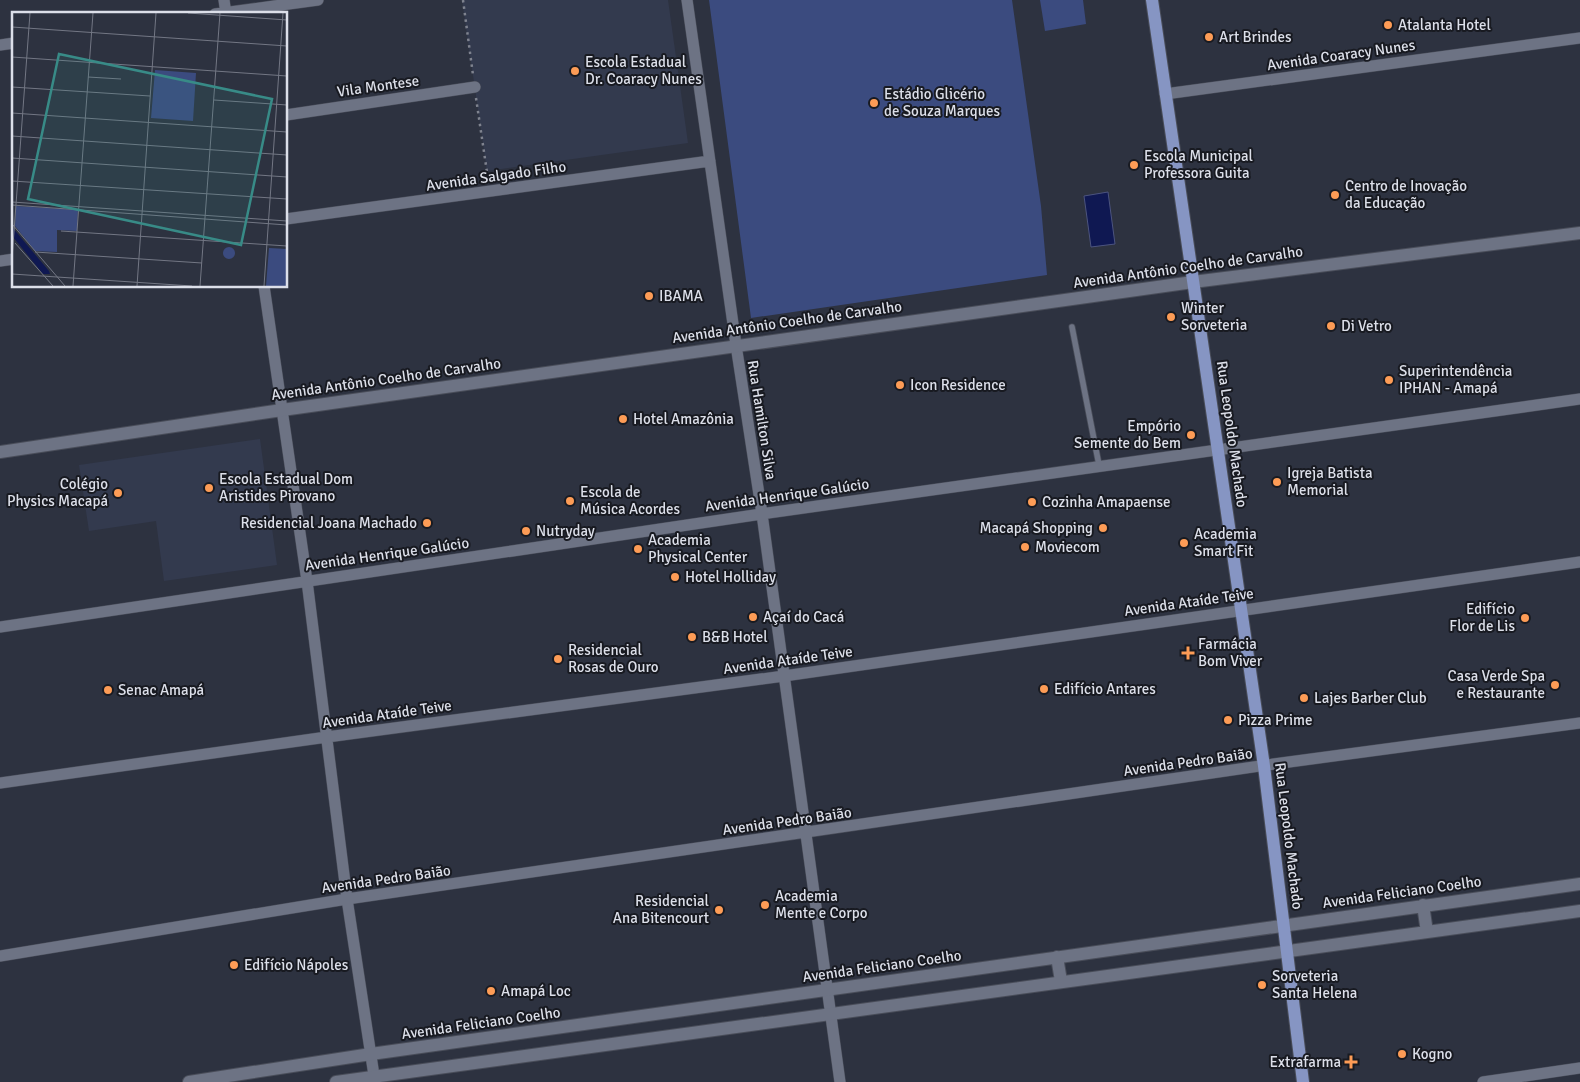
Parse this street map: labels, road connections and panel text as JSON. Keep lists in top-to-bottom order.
{
  "streets": {
    "main road": ["Rua Leopoldo Machado"],
    "street": [
      "Avenida Coaracy Nunes",
      "Vila Montese",
      "Avenida Salgado Filho",
      "Avenida Antônio Coelho de Carvalho",
      "Rua Hamilton Silva",
      "Avenida Henrique Galúcio",
      "Avenida Ataíde Teive",
      "Avenida Pedro Baião",
      "Avenida Feliciano Coelho"
    ]
  },
  "crossings": [
    ["Avenida Coaracy Nunes", "Rua Leopoldo Machado"],
    ["Avenida Salgado Filho", "Rua Hamilton Silva"],
    ["Avenida Antônio Coelho de Carvalho", "Rua Hamilton Silva"],
    ["Avenida Antônio Coelho de Carvalho", "Rua Leopoldo Machado"],
    ["Rua Hamilton Silva", "Avenida Henrique Galúcio"],
    ["Rua Hamilton Silva", "Avenida Ataíde Teive"],
    ["Rua Hamilton Silva", "Avenida Pedro Baião"],
    ["Rua Hamilton Silva", "Avenida Feliciano Coelho"],
    ["Rua Leopoldo Machado", "Avenida Henrique Galúcio"],
    ["Rua Leopoldo Machado", "Avenida Ataíde Teive"],
    ["Rua Leopoldo Machado", "Avenida Pedro Baião"],
    ["Rua Leopoldo Machado", "Avenida Feliciano Coelho"]
  ],
  "places": {
    "other": [
      "Atalanta Hotel",
      "Art Brindes",
      "Escola Estadual Dr. Coaracy Nunes",
      "Estádio Glicério de Souza Marques",
      "Escola Municipal Professora Guita",
      "Centro de Inovação da Educação",
      "IBAMA",
      "Winter Sorveteria",
      "Di Vetro",
      "Superintendência IPHAN - Amapá",
      "Icon Residence",
      "Hotel Amazônia",
      "Empório Semente do Bem",
      "Igreja Batista Memorial",
      "Escola Estadual Dom Aristides Pirovano",
      "Colégio Physics Macapá",
      "Escola de Música Acordes",
      "Cozinha Amapaense",
      "Residencial Joana Machado",
      "Macapá Shopping",
      "Nutryday",
      "Academia Smart Fit",
      "Moviecom",
      "Academia Physical Center",
      "Hotel Holliday",
      "Açaí do Cacá",
      "Edifício Flor de Lis",
      "B&B Hotel",
      "Residencial Rosas de Ouro",
      "Casa Verde Spa e Restaurante",
      "Edifício Antares",
      "Senac Amapá",
      "Lajes Barber Club",
      "Pizza Prime",
      "Academia Mente e Corpo",
      "Residencial Ana Bitencourt",
      "Edifício Nápoles",
      "Sorveteria Santa Helena",
      "Amapá Loc",
      "Kogno"
    ],
    "health": ["Farmácia Bom Viver", "Extrafarma"]
  }
}
